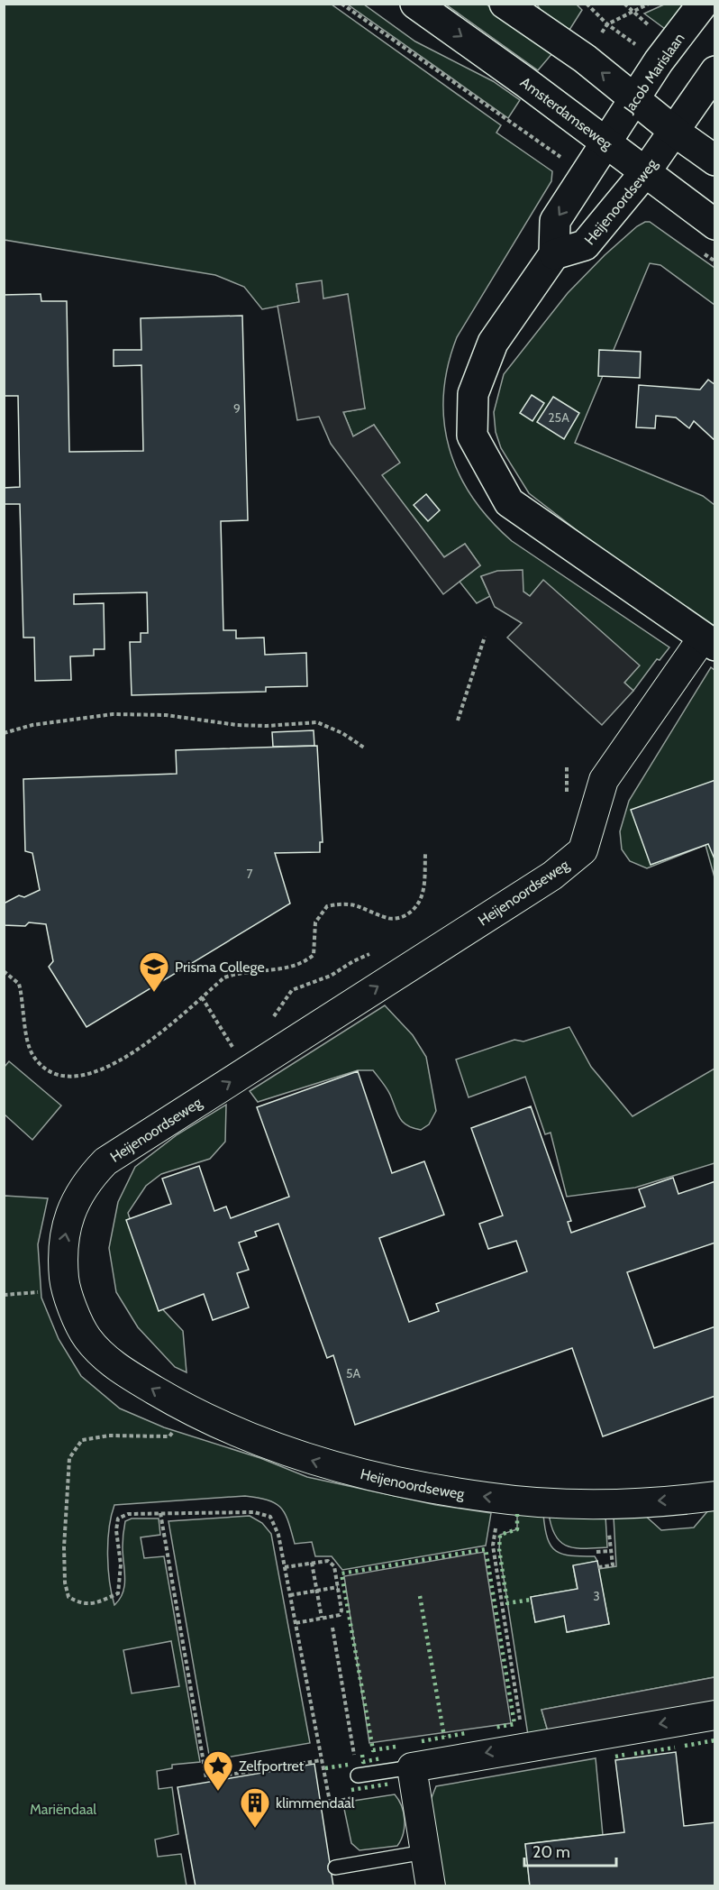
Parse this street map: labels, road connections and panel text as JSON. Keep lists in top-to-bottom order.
{
  "streets": {
    "street": ["Jacob Marislaan", "Amsterdamseweg", "Heijenoordseweg"]
  },
  "crossings": [
    ["Jacob Marislaan", "Amsterdamseweg"],
    ["Amsterdamseweg", "Heijenoordseweg"]
  ],
  "parks": ["Mariëndaal"],
  "places": {
    "school or university": ["Prisma College"],
    "place": ["Zelfportret"],
    "building": ["klimmendaal"]
  },
  "house_numbers": [
    "9",
    "25A",
    "7",
    "5A",
    "3"
  ],
  "scale_bar": "20 m"
}
